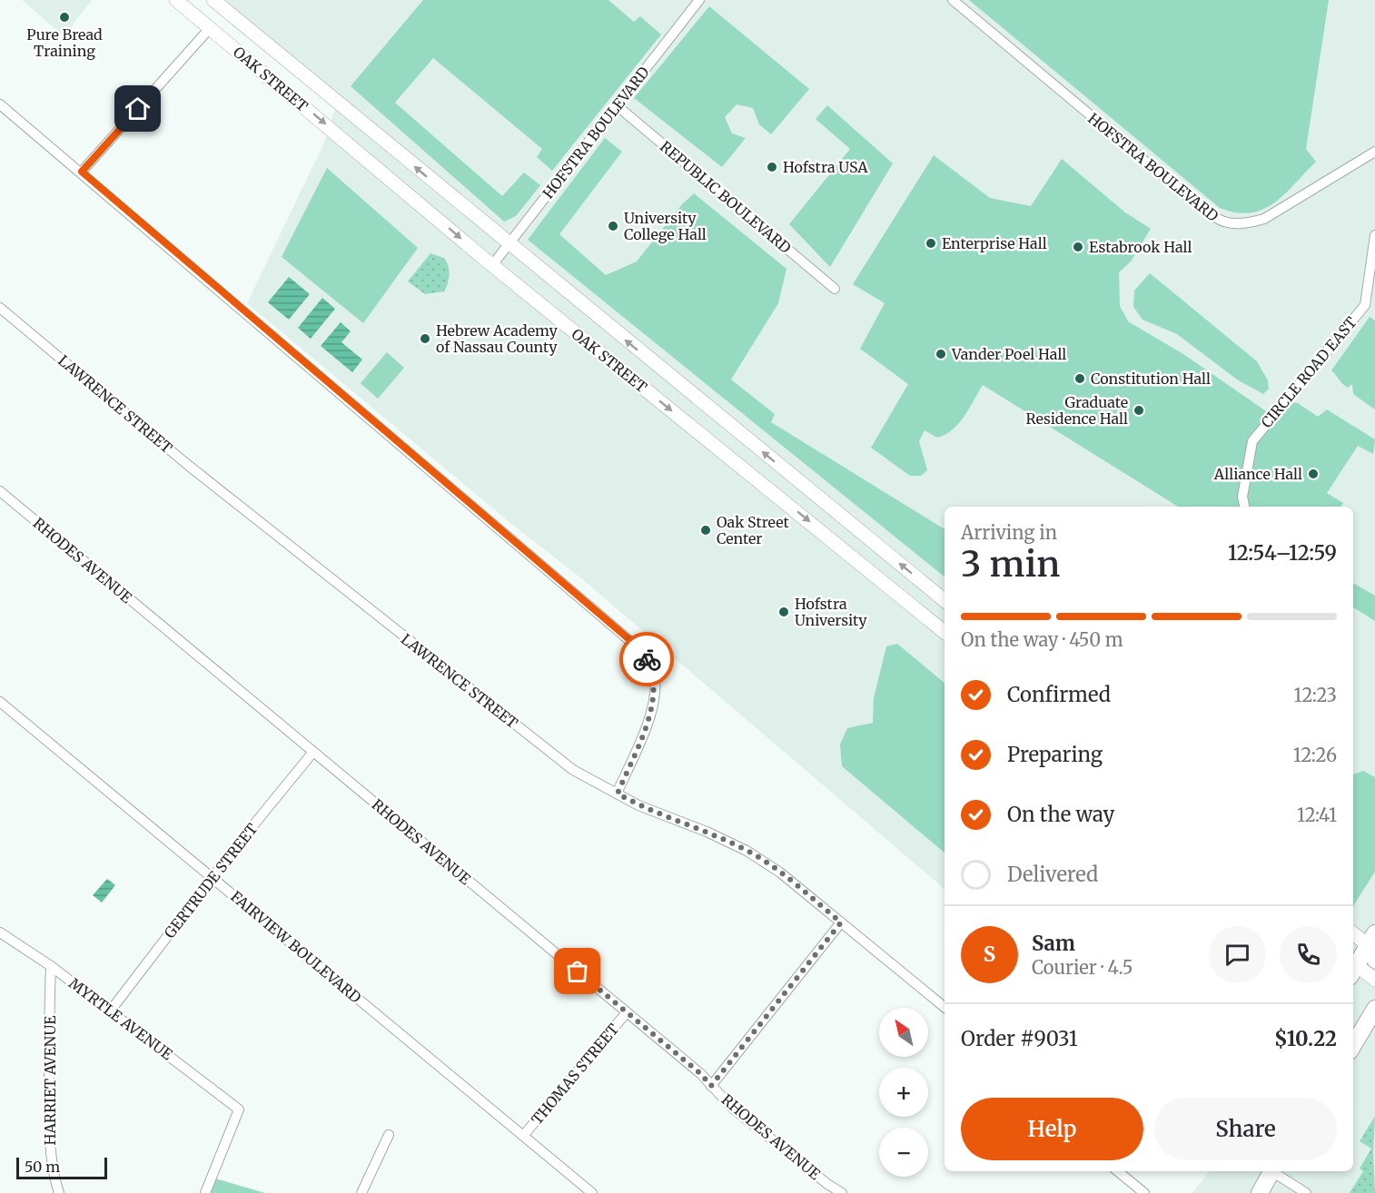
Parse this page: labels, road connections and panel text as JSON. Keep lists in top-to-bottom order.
{
  "streets": {
    "street": [
      "OAK STREET",
      "HOFSTRA BOULEVARD",
      "REPUBLIC BOULEVARD",
      "CIRCLE ROAD EAST",
      "LAWRENCE STREET",
      "RHODES AVENUE",
      "GERTRUDE STREET",
      "FAIRVIEW BOULEVARD",
      "MYRTLE AVENUE",
      "THOMAS STREET",
      "HARRIET AVENUE"
    ]
  },
  "crossings": [
    ["OAK STREET", "HOFSTRA BOULEVARD"],
    ["HOFSTRA BOULEVARD", "REPUBLIC BOULEVARD"],
    ["RHODES AVENUE", "GERTRUDE STREET"],
    ["RHODES AVENUE", "THOMAS STREET"],
    ["GERTRUDE STREET", "FAIRVIEW BOULEVARD"],
    ["GERTRUDE STREET", "MYRTLE AVENUE"],
    ["FAIRVIEW BOULEVARD", "THOMAS STREET"],
    ["MYRTLE AVENUE", "HARRIET AVENUE"]
  ],
  "places": [
    "Pure Bread Training",
    "Hofstra USA",
    "University College Hall",
    "Enterprise Hall",
    "Estabrook Hall",
    "Hebrew Academy of Nassau County",
    "Vander Poel Hall",
    "Constitution Hall",
    "Graduate Residence Hall",
    "Alliance Hall",
    "Oak Street Center",
    "Hofstra University"
  ],
  "scale_bar": "50 m",
  "north": "top left",
  "page": {
    "heading": ["3 min", "Arriving in", "12:54–12:59"],
    "panel": [
      "Sam",
      "Courier · 4.5",
      "Order #9031",
      "$10.22"
    ],
    "bar": "On the way · 450 m",
    "list": [
      ["Confirmed", "12:23"],
      ["Preparing", "12:26"],
      ["On the way", "12:41"],
      "Delivered"
    ],
    "round": "S",
    "map_buttons": ["+", "−"],
    "buttons": ["Help", "Share"],
    "scale": "50 m"
  }
}
